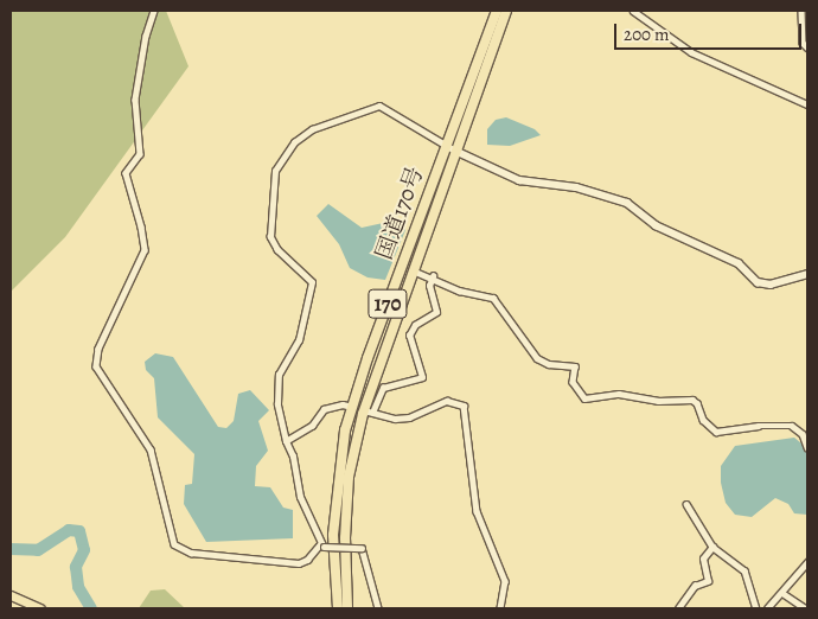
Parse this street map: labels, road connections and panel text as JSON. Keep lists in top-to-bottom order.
{
  "streets": {
    "highway": ["国道170号", "170"]
  },
  "scale_bar": "200 m"
}
